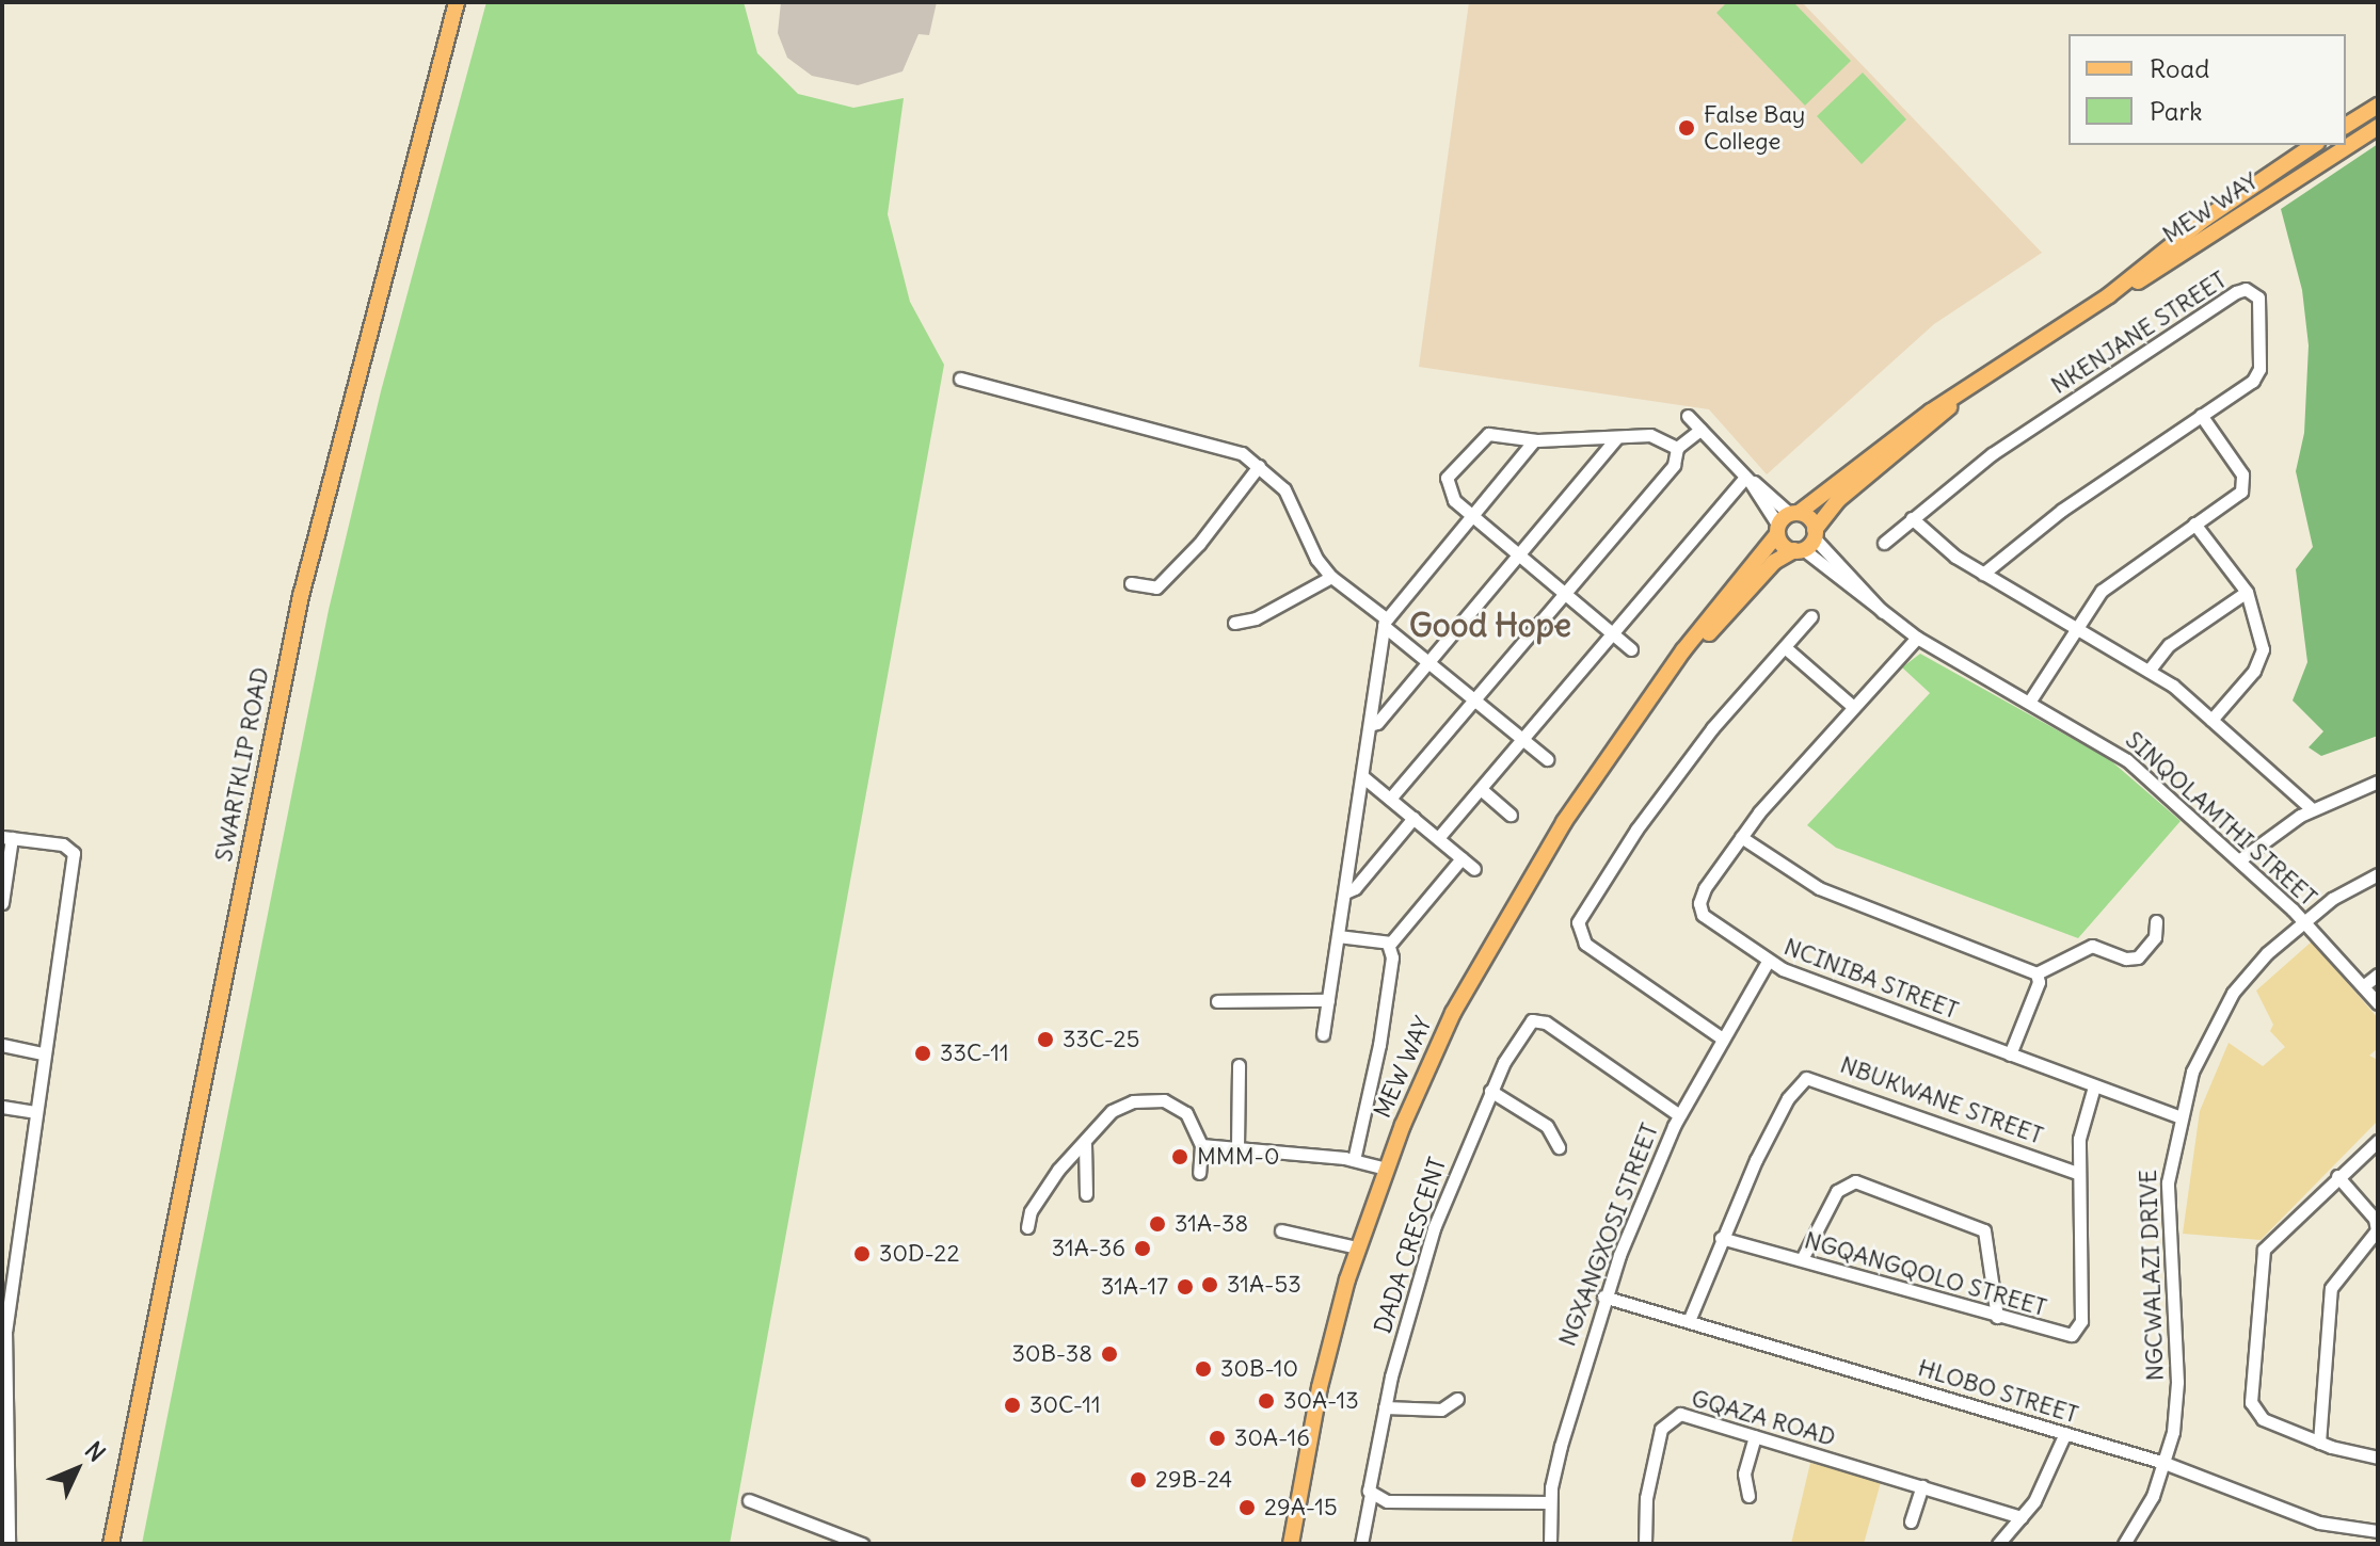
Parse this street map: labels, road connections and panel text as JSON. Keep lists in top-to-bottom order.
{
  "streets": {
    "main road": ["MEW WAY", "SWARTKLIP ROAD"],
    "street": [
      "NKENJANE STREET",
      "SINQOLAMTHI STREET",
      "NCINIBA STREET",
      "NBUKWANE STREET",
      "NGXANGXOSI STREET",
      "DADA CRESCENT",
      "NGQANGQOLO STREET",
      "NGCWALAZI DRIVE",
      "HLOBO STREET",
      "GQAZA ROAD"
    ]
  },
  "crossings": [
    ["MEW WAY", "SINQOLAMTHI STREET"],
    ["SINQOLAMTHI STREET", "NCINIBA STREET"],
    ["SINQOLAMTHI STREET", "NGCWALAZI DRIVE"],
    ["NCINIBA STREET", "NGXANGXOSI STREET"],
    ["NCINIBA STREET", "NGQANGQOLO STREET"],
    ["NCINIBA STREET", "NGCWALAZI DRIVE"],
    ["NBUKWANE STREET", "NGQANGQOLO STREET"],
    ["NBUKWANE STREET", "HLOBO STREET"],
    ["NGXANGXOSI STREET", "DADA CRESCENT"],
    ["NGXANGXOSI STREET", "HLOBO STREET"],
    ["NGCWALAZI DRIVE", "HLOBO STREET"]
  ],
  "districts": ["Good Hope"],
  "places": [
    "False Bay College",
    "33C-25",
    "33C-11",
    "MMM-0",
    "31A-38",
    "31A-36",
    "30D-22",
    "31A-53",
    "31A-17",
    "30B-38",
    "30B-10",
    "30A-13",
    "30C-11",
    "30A-16",
    "29B-24",
    "29A-15"
  ],
  "legend": ["Road", "Park"],
  "north": "top right"
}
